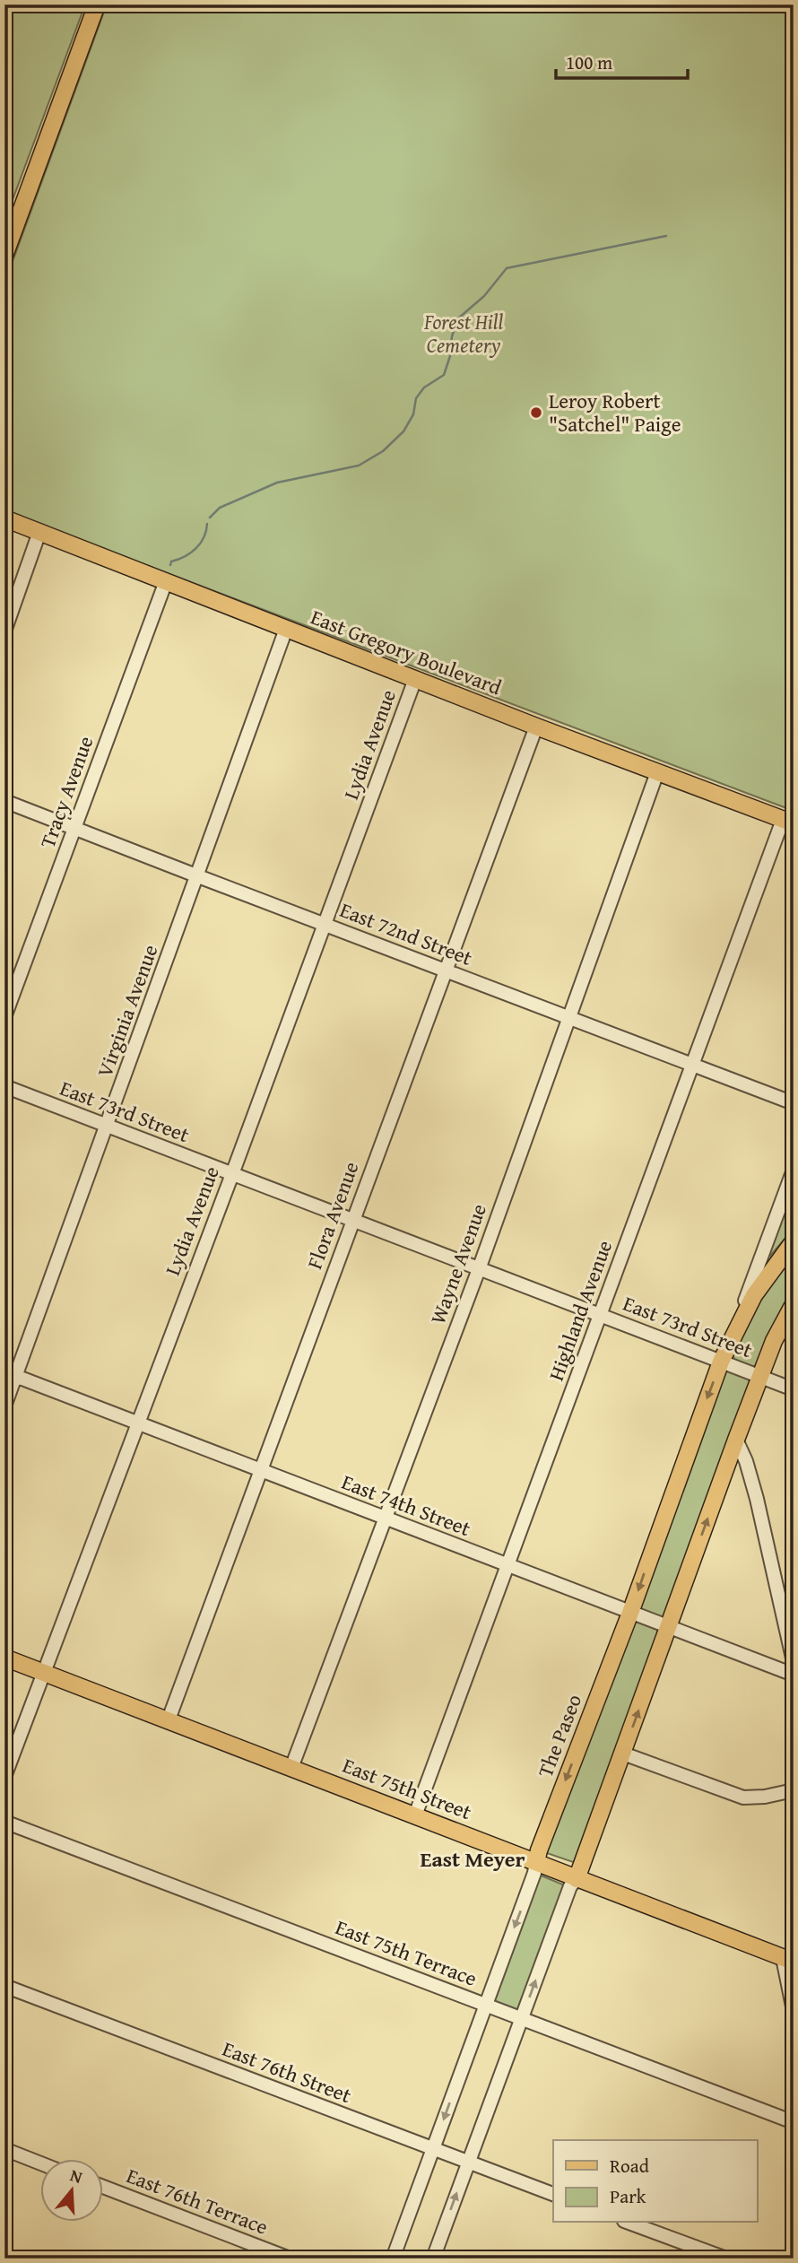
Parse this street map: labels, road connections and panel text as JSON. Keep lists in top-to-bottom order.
{
  "streets": {
    "main road": ["East Gregory Boulevard", "The Paseo", "East 75th Street"],
    "street": [
      "Lydia Avenue",
      "Tracy Avenue",
      "East 72nd Street",
      "Virginia Avenue",
      "East 73rd Street",
      "Flora Avenue",
      "Wayne Avenue",
      "Highland Avenue",
      "East 74th Street",
      "East 75th Terrace",
      "East 76th Street",
      "East 76th Terrace"
    ]
  },
  "crossings": [
    ["East Gregory Boulevard", "Lydia Avenue"],
    ["East Gregory Boulevard", "Tracy Avenue"],
    ["East Gregory Boulevard", "Virginia Avenue"],
    ["East Gregory Boulevard", "Flora Avenue"],
    ["East Gregory Boulevard", "Wayne Avenue"],
    ["East Gregory Boulevard", "Highland Avenue"],
    ["Lydia Avenue", "East 72nd Street"],
    ["Lydia Avenue", "East 73rd Street"],
    ["Lydia Avenue", "East 74th Street"],
    ["Lydia Avenue", "East 75th Street"],
    ["Tracy Avenue", "East 72nd Street"],
    ["East 72nd Street", "Virginia Avenue"],
    ["East 72nd Street", "Flora Avenue"],
    ["East 72nd Street", "Wayne Avenue"],
    ["East 72nd Street", "Highland Avenue"],
    ["Virginia Avenue", "East 73rd Street"],
    ["Virginia Avenue", "East 74th Street"],
    ["East 73rd Street", "Flora Avenue"],
    ["East 73rd Street", "Wayne Avenue"],
    ["East 73rd Street", "Highland Avenue"],
    ["East 73rd Street", "The Paseo"],
    ["Flora Avenue", "East 74th Street"],
    ["Flora Avenue", "East 75th Street"],
    ["Wayne Avenue", "East 74th Street"],
    ["Wayne Avenue", "East 75th Street"],
    ["Highland Avenue", "East 74th Street"],
    ["Highland Avenue", "East 75th Street"],
    ["East 74th Street", "The Paseo"],
    ["The Paseo", "East 75th Street"],
    ["The Paseo", "East 75th Terrace"],
    ["The Paseo", "East 76th Street"]
  ],
  "districts": ["East Meyer"],
  "parks": ["Forest Hill Cemetery"],
  "places": ["Leroy Robert \"Satchel\" Paige"],
  "legend": ["Road", "Park"],
  "scale_bar": "100 m",
  "north": "top"
}
